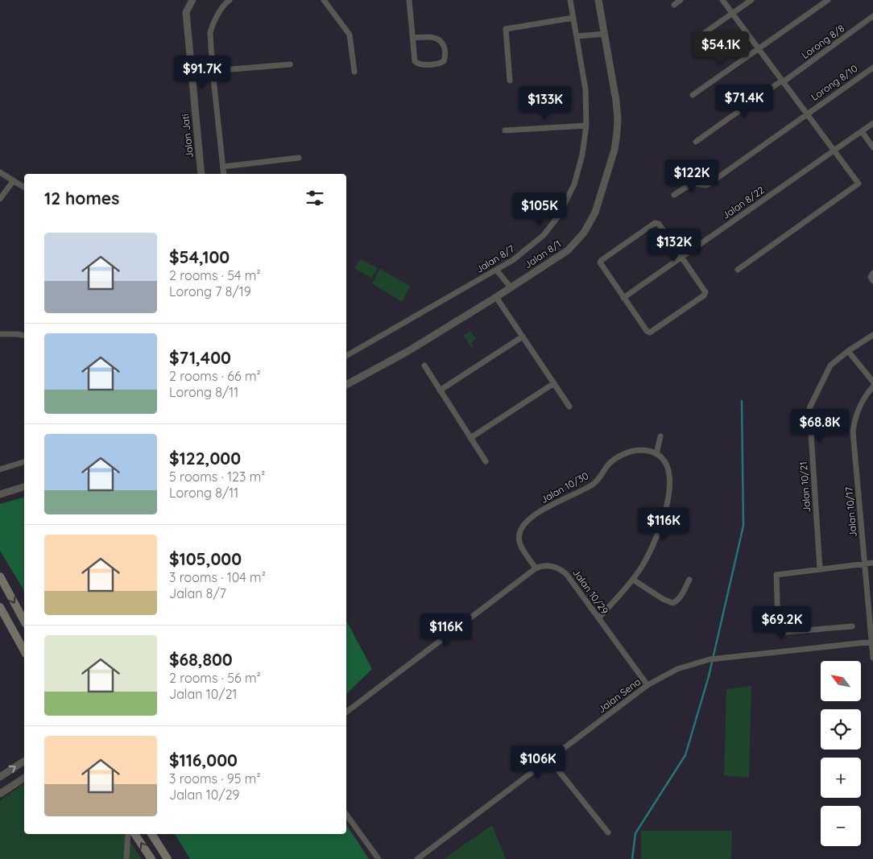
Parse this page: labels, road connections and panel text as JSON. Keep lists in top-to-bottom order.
{
  "streets": {
    "street": [
      "Lorong 8/8",
      "Lorong 8/10",
      "Jalan Jati",
      "Jalan 8/22",
      "Jalan 8/1",
      "Jalan 8/7",
      "Jalan 10/21",
      "Jalan 10/30",
      "Jalan 10/17",
      "Jalan 10/29",
      "Jalan Sena"
    ]
  },
  "crossings": [
    ["Jalan 10/30", "Jalan 10/29"],
    ["Jalan 10/17", "Jalan Sena"],
    ["Jalan 10/29", "Jalan Sena"]
  ],
  "north": "top left",
  "page": {
    "price": [
      "$54.1K",
      "$91.7K",
      "$71.4K",
      "$133K",
      "$122K",
      "$105K",
      "$132K",
      "$68.8K",
      "$116K",
      "$69.2K",
      "$116K",
      "$106K"
    ],
    "heading": "12 homes",
    "list": [
      {
        "name": "$54,100",
        "note": "2 rooms · 54 m² · Lorong 7 8/19"
      },
      {
        "name": "$71,400",
        "note": "2 rooms · 66 m² · Lorong 8/11"
      },
      {
        "name": "$122,000",
        "note": "5 rooms · 123 m² · Lorong 8/11"
      },
      {
        "name": "$105,000",
        "note": "3 rooms · 104 m² · Jalan 8/7"
      },
      {
        "name": "$68,800",
        "note": "2 rooms · 56 m² · Jalan 10/21"
      },
      {
        "name": "$116,000",
        "note": "3 rooms · 95 m² · Jalan 10/29"
      }
    ],
    "map_buttons": ["+", "−"]
  }
}
